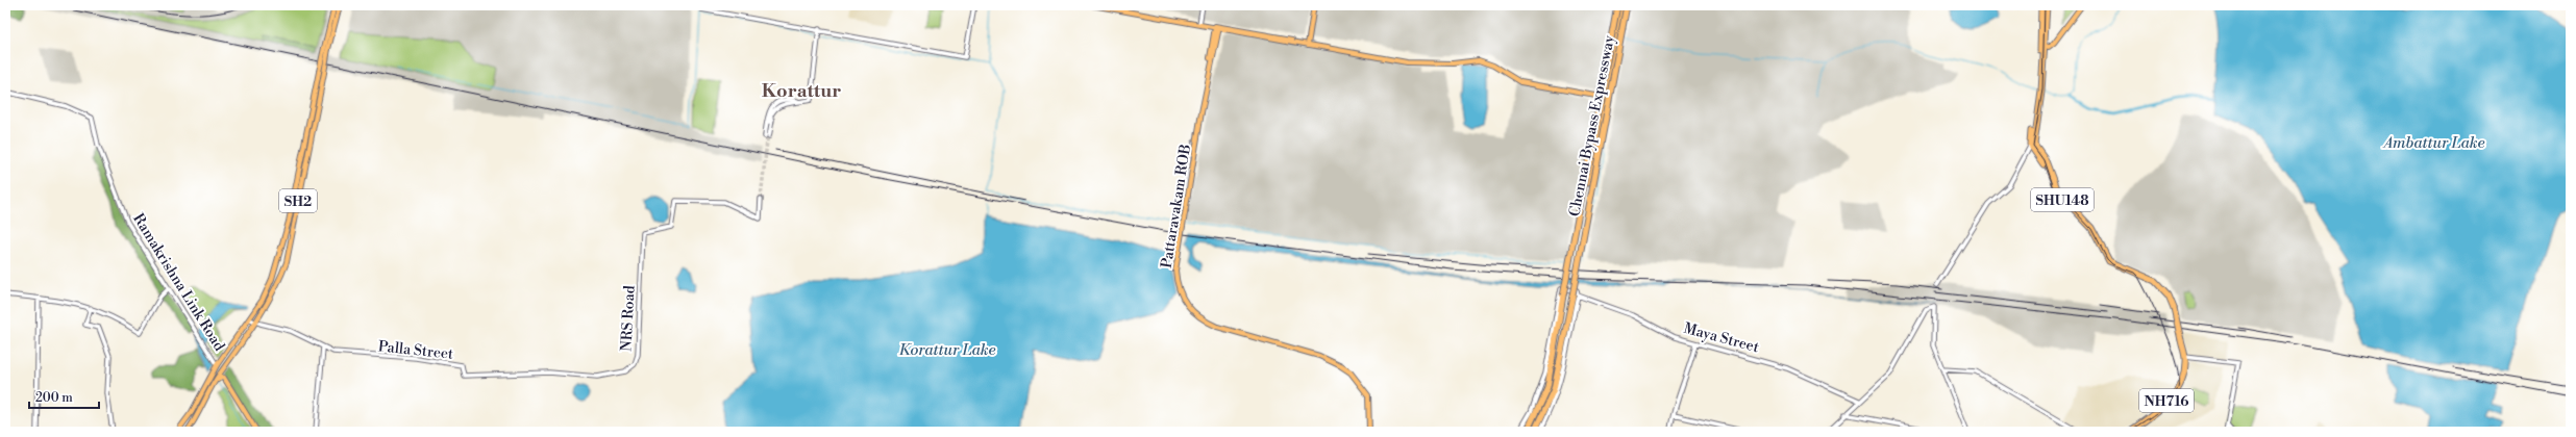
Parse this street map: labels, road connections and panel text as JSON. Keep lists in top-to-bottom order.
{
  "streets": {
    "highway": ["Chennai Bypass Expressway", "SHU148", "NH716"],
    "main road": ["SH2", "Pattaravakam ROB"],
    "street": [
      "Ramakrishna Link Road",
      "NRS Road",
      "Maya Street",
      "Palla Street"
    ]
  },
  "crossings": [
    ["Chennai Bypass Expressway", "Maya Street"],
    ["SHU148", "NH716"],
    ["SH2", "Ramakrishna Link Road"],
    ["SH2", "Palla Street"],
    ["NRS Road", "Palla Street"]
  ],
  "districts": ["Korattur"],
  "water": ["Ambattur Lake", "Korattur Lake"],
  "scale_bar": "200 m"
}
